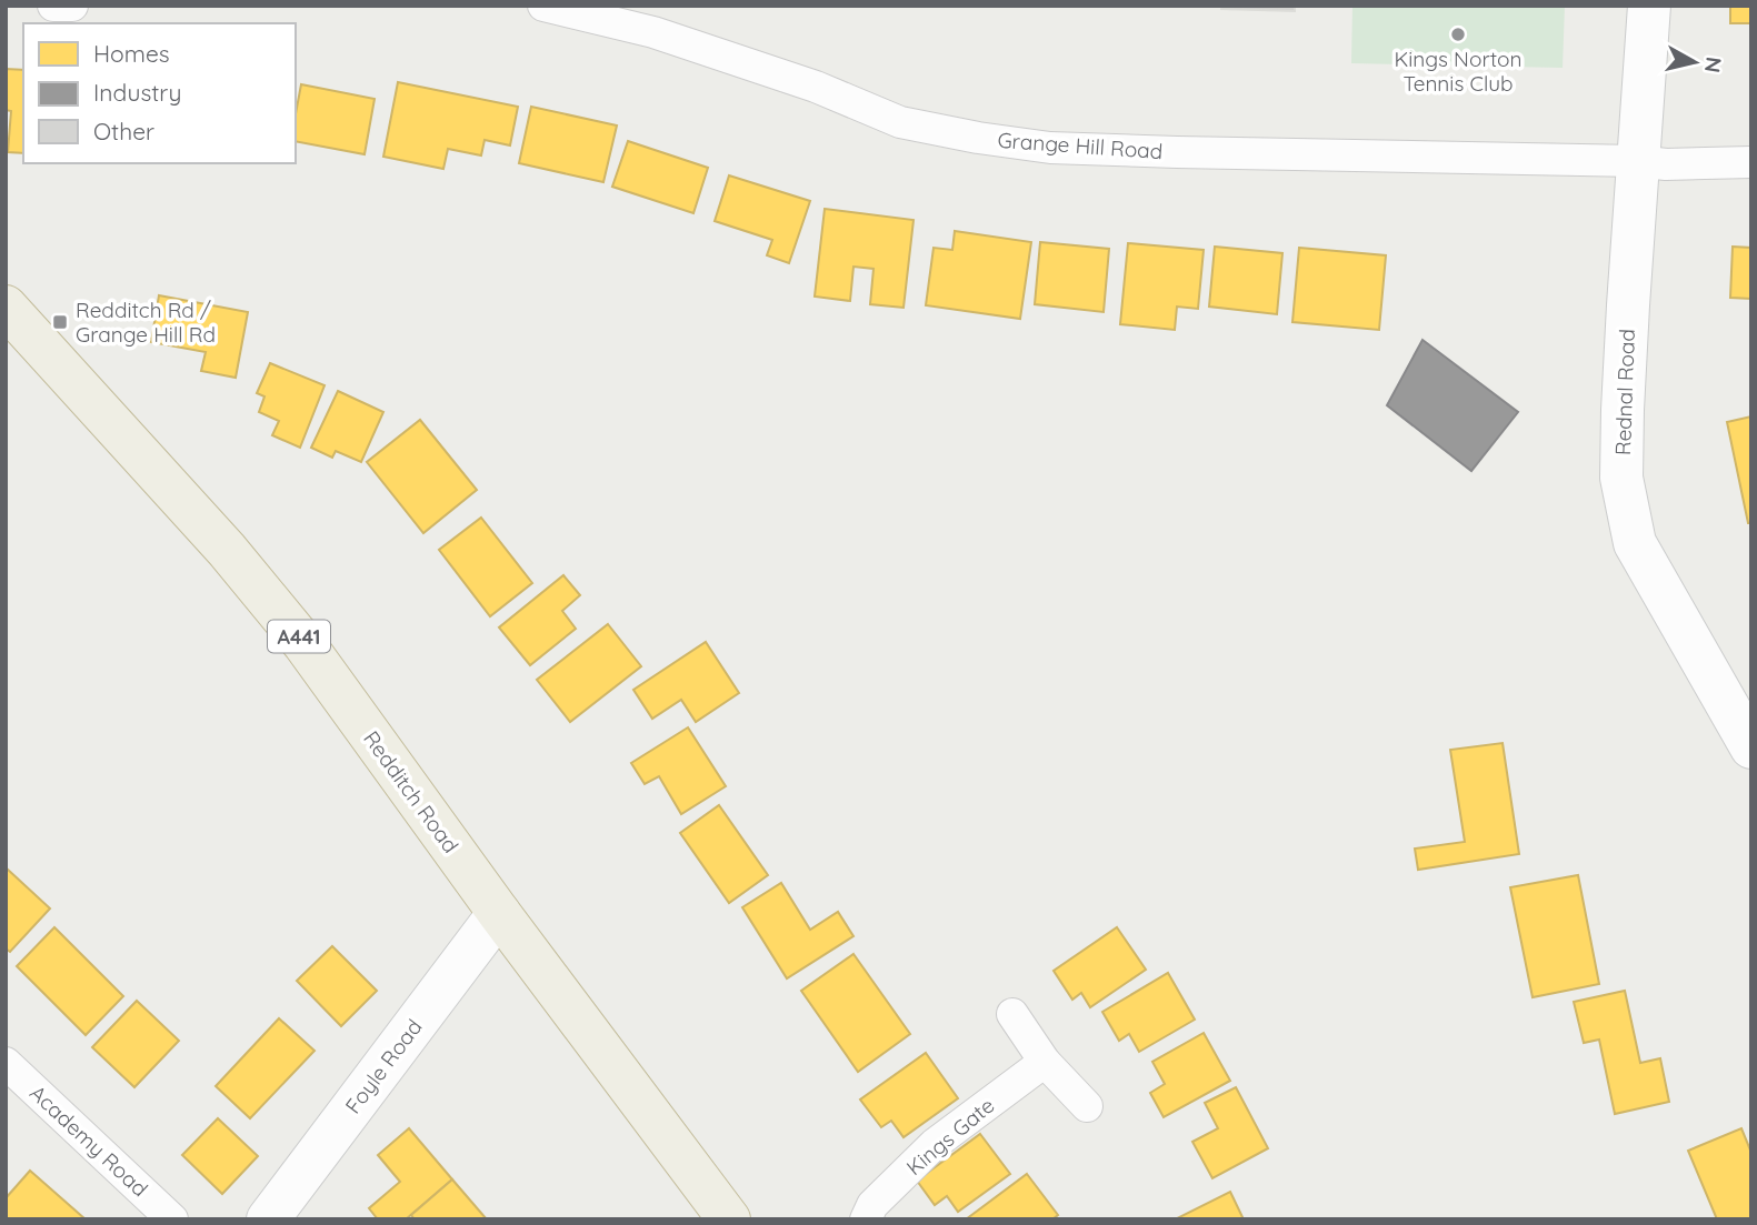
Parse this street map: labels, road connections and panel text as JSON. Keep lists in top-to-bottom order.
{
  "streets": {
    "highway": ["A441", "Redditch Road"],
    "street": [
      "Grange Hill Road",
      "Rednal Road",
      "Foyle Road",
      "Kings Gate",
      "Academy Road"
    ]
  },
  "crossings": [
    ["Grange Hill Road", "Rednal Road"],
    ["Redditch Road", "Foyle Road"]
  ],
  "places": {
    "other": ["Kings Norton Tennis Club"],
    "transit": ["Redditch Rd / Grange Hill Rd"]
  },
  "legend": ["Homes", "Industry", "Other"],
  "north": "right"
}
